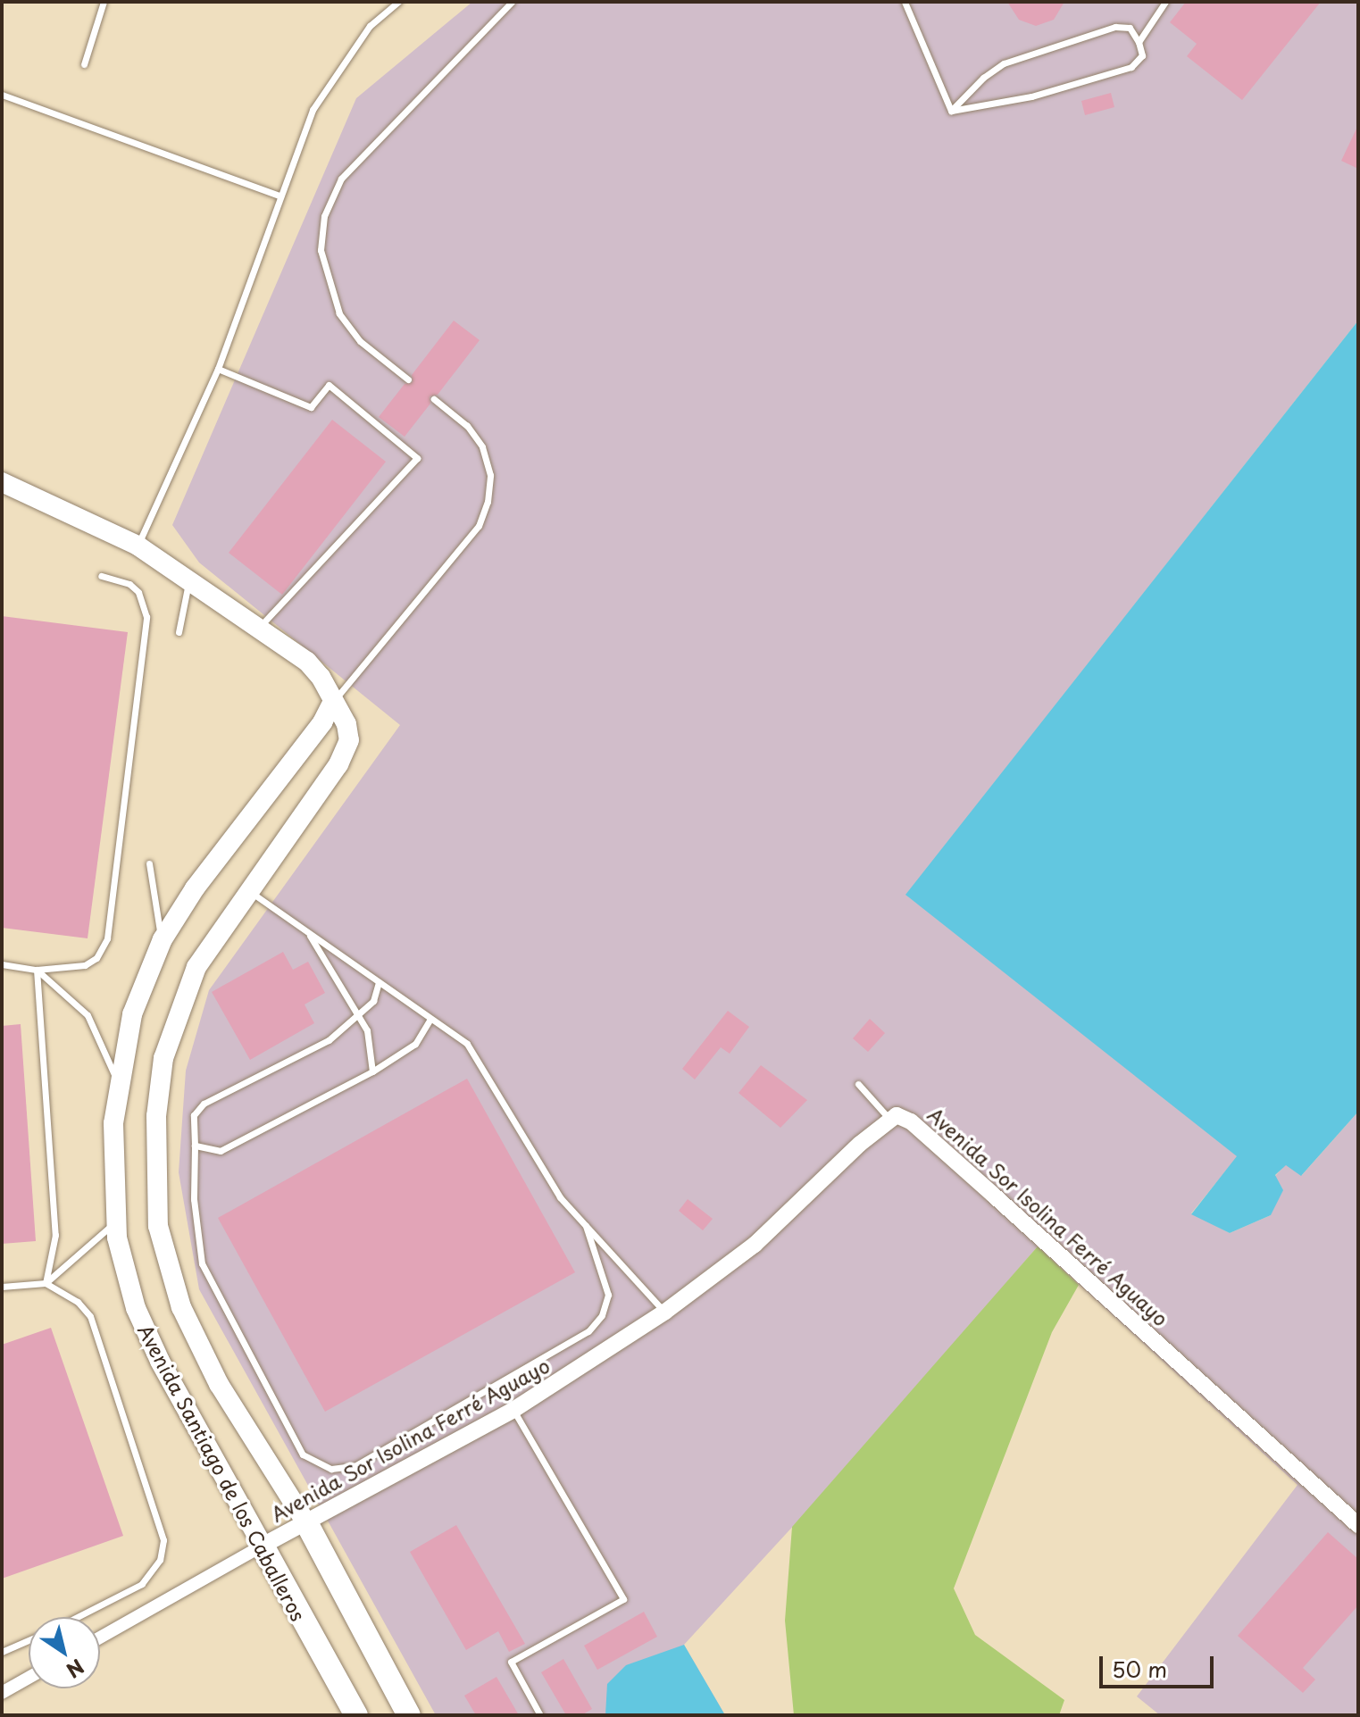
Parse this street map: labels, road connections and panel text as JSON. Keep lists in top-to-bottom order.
{
  "streets": {
    "highway": ["Avenida Santiago de los Caballeros"],
    "street": ["Avenida Sor Isolina Ferré Aguayo"]
  },
  "crossings": [
    ["Avenida Sor Isolina Ferré Aguayo", "Avenida Santiago de los Caballeros"]
  ],
  "scale_bar": "50 m",
  "north": "bottom right"
}
